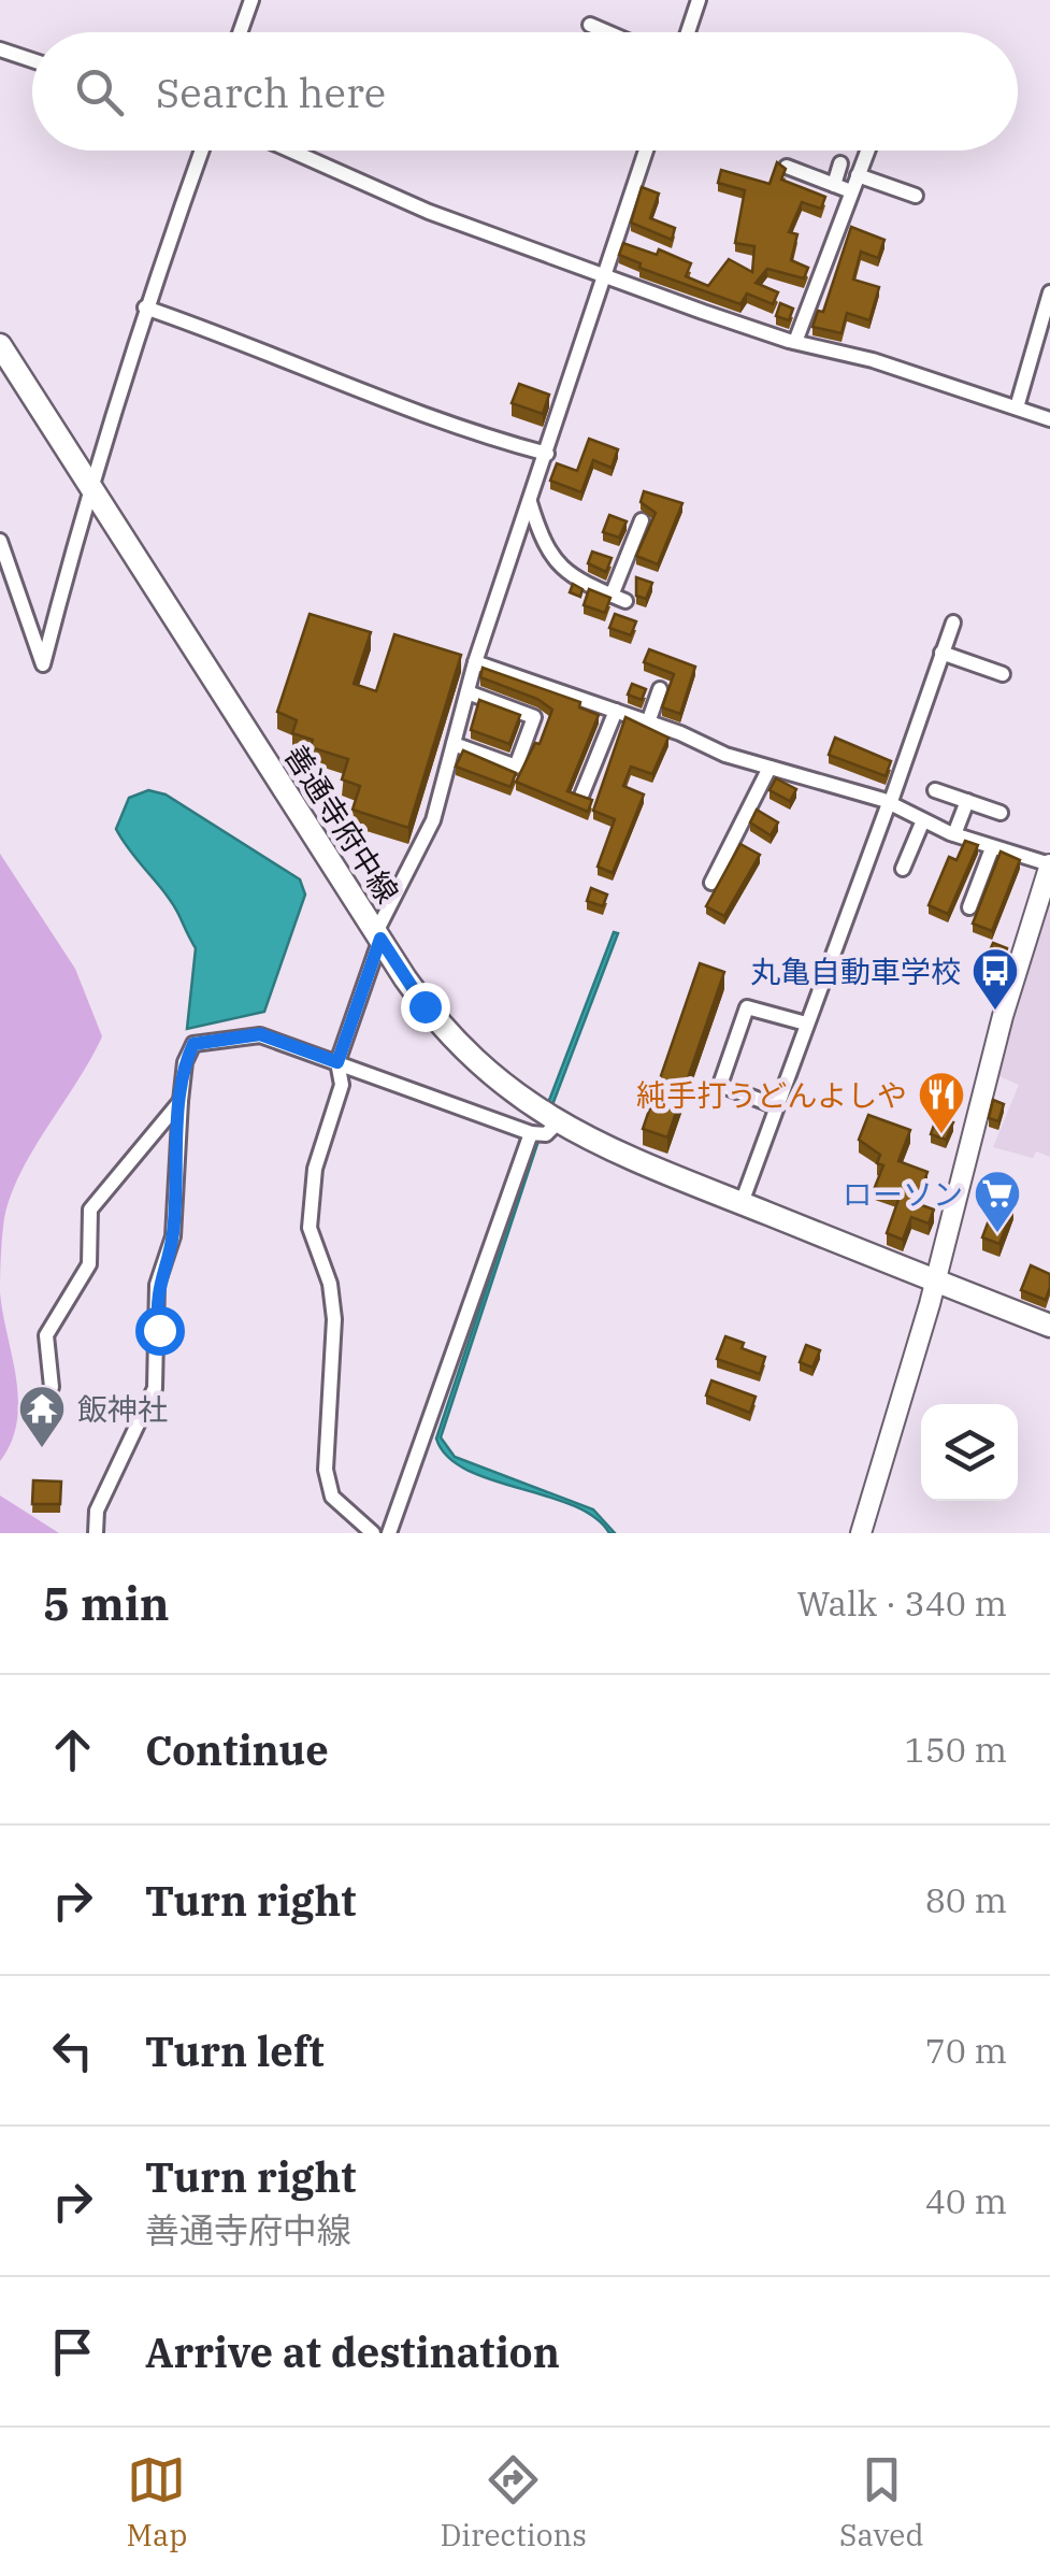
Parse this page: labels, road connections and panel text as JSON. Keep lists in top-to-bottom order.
{
  "streets": {
    "main road": ["善通寺府中線"]
  },
  "places": {
    "bus stop": ["丸亀自動車学校"],
    "restaurant": ["純手打うどんよしや"],
    "supermarket": ["ローソン"],
    "temple": ["飯神社"]
  },
  "page": {
    "search": "Search here",
    "heading": ["5 min", "Walk · 340 m"],
    "list": [
      ["Continue", "150 m"],
      ["Turn right", "80 m"],
      ["Turn left", "70 m"],
      ["Turn right", "善通寺府中線", "40 m"],
      "Arrive at destination"
    ],
    "nav": ["Map", "Directions", "Saved"]
  }
}
